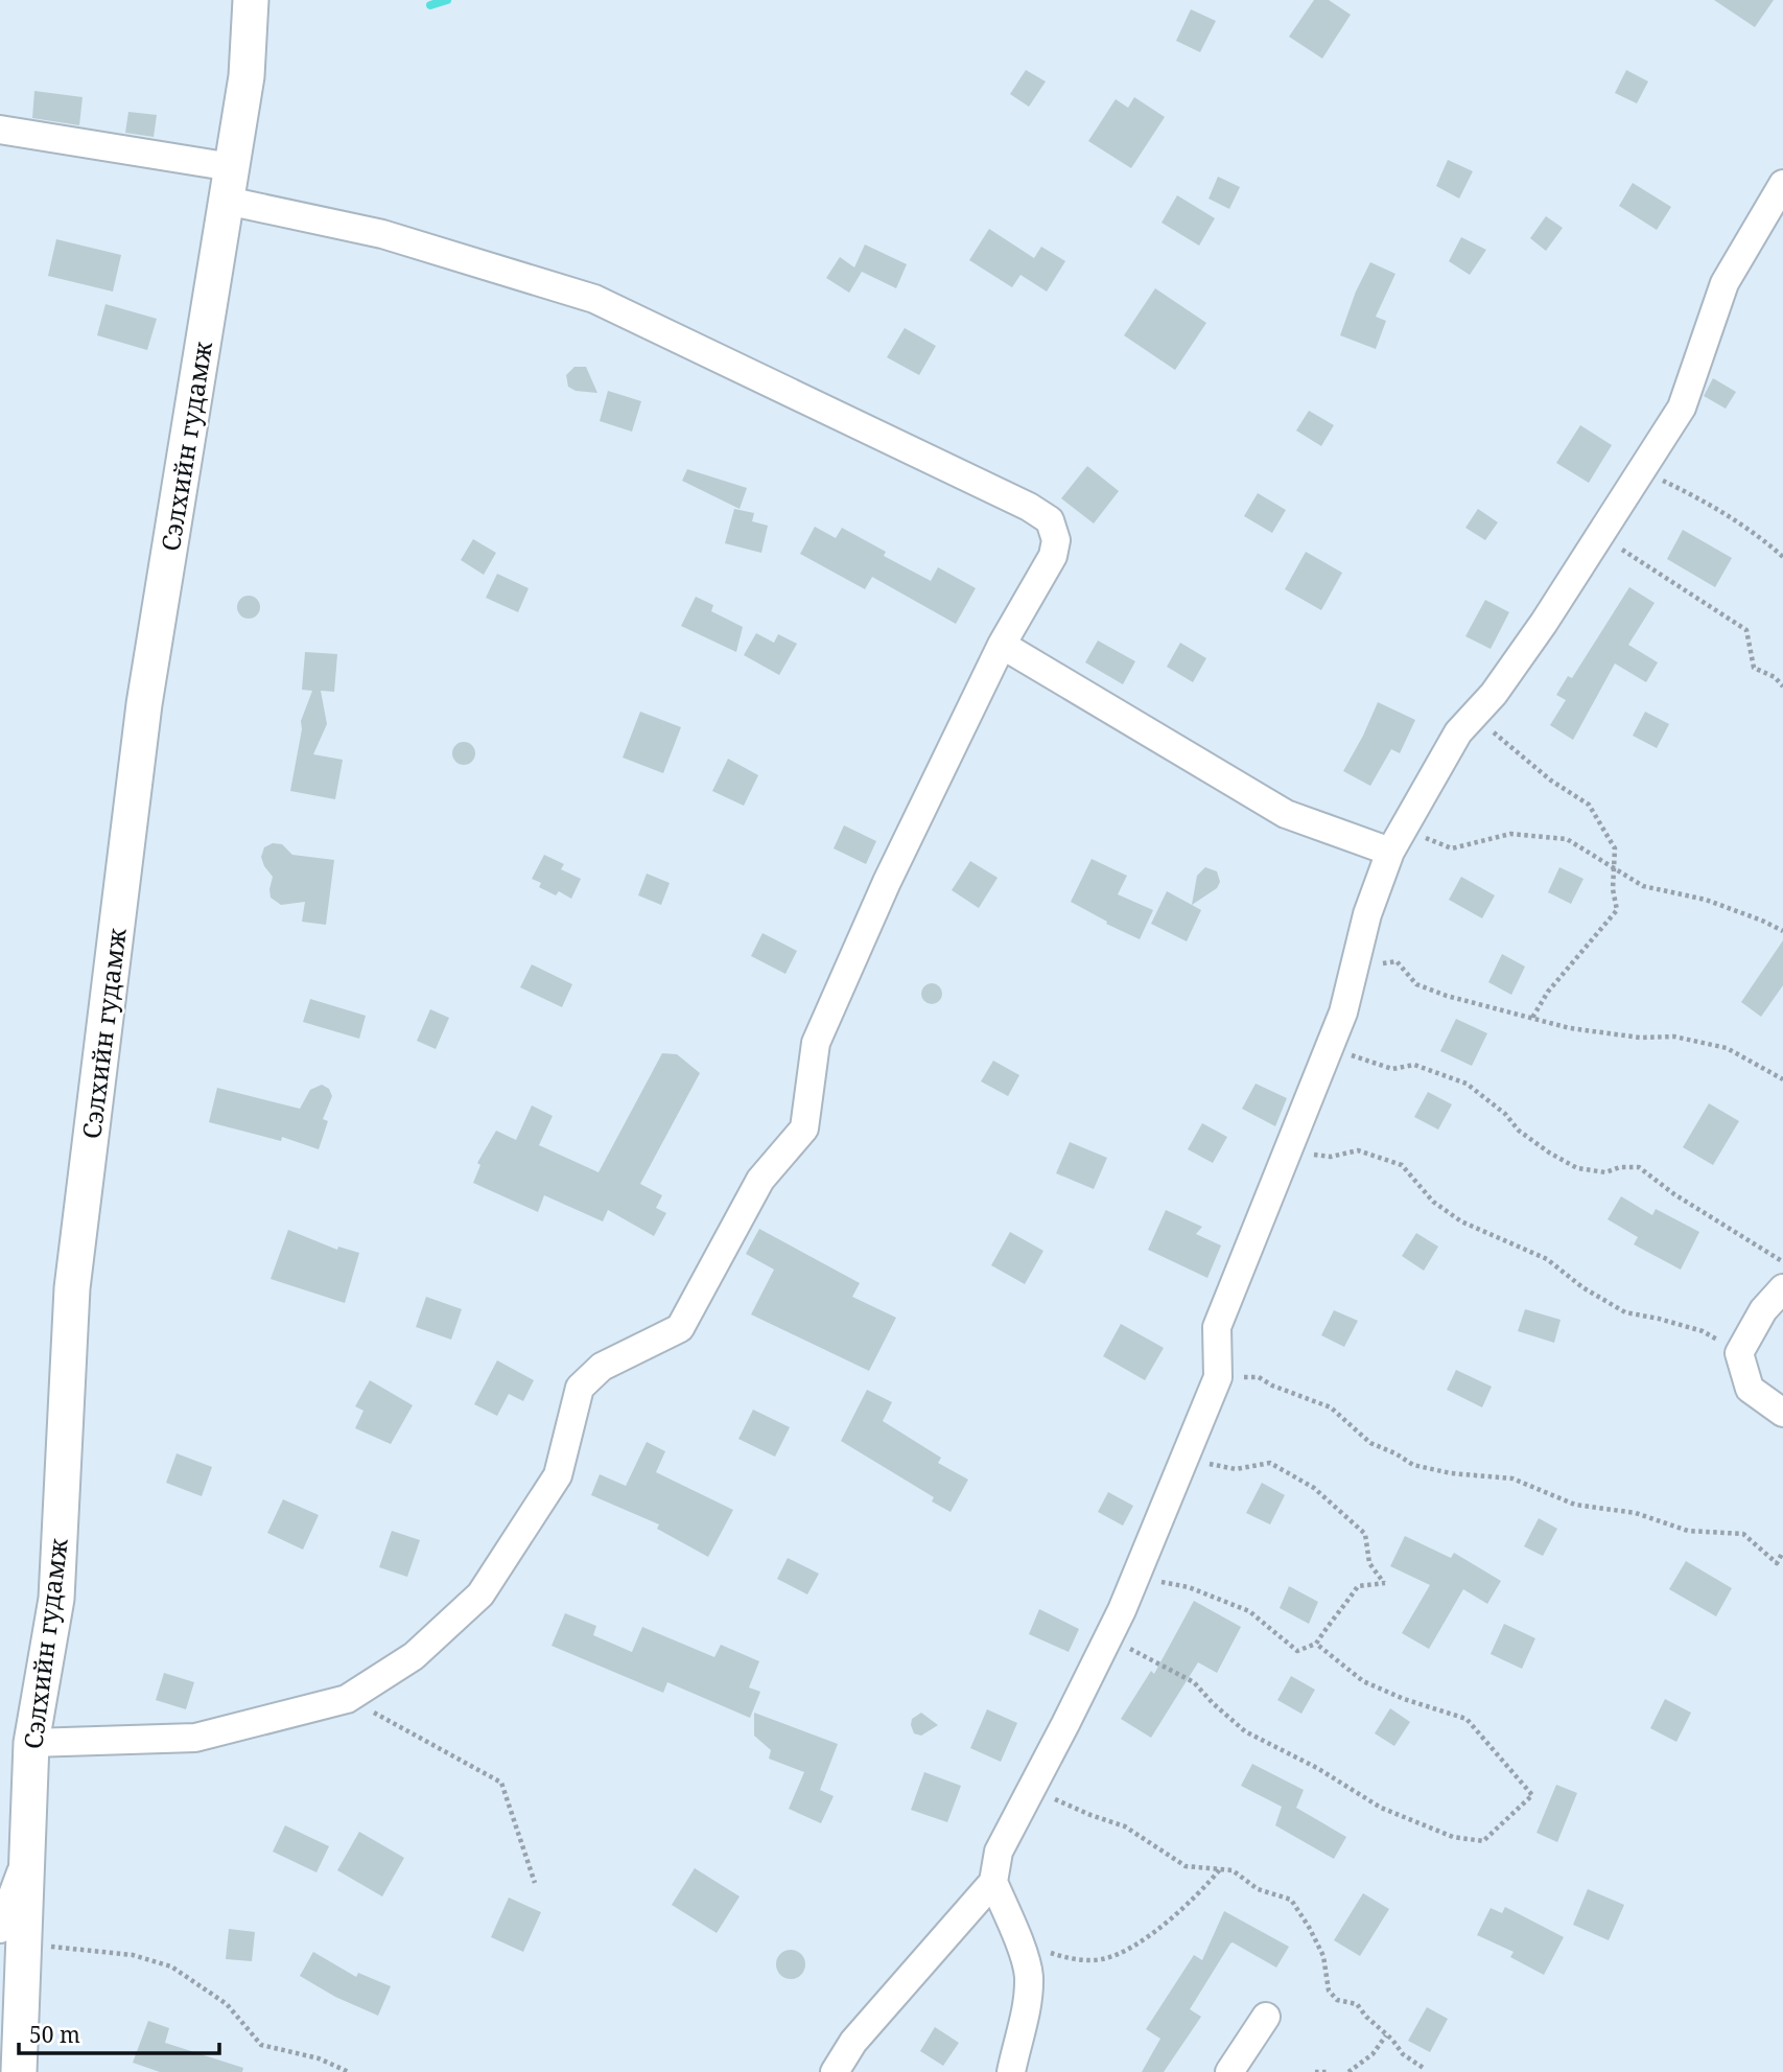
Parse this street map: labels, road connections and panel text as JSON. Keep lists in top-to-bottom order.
{
  "streets": {
    "main road": ["Сэлхийн гудамж"]
  },
  "scale_bar": "50 m"
}
